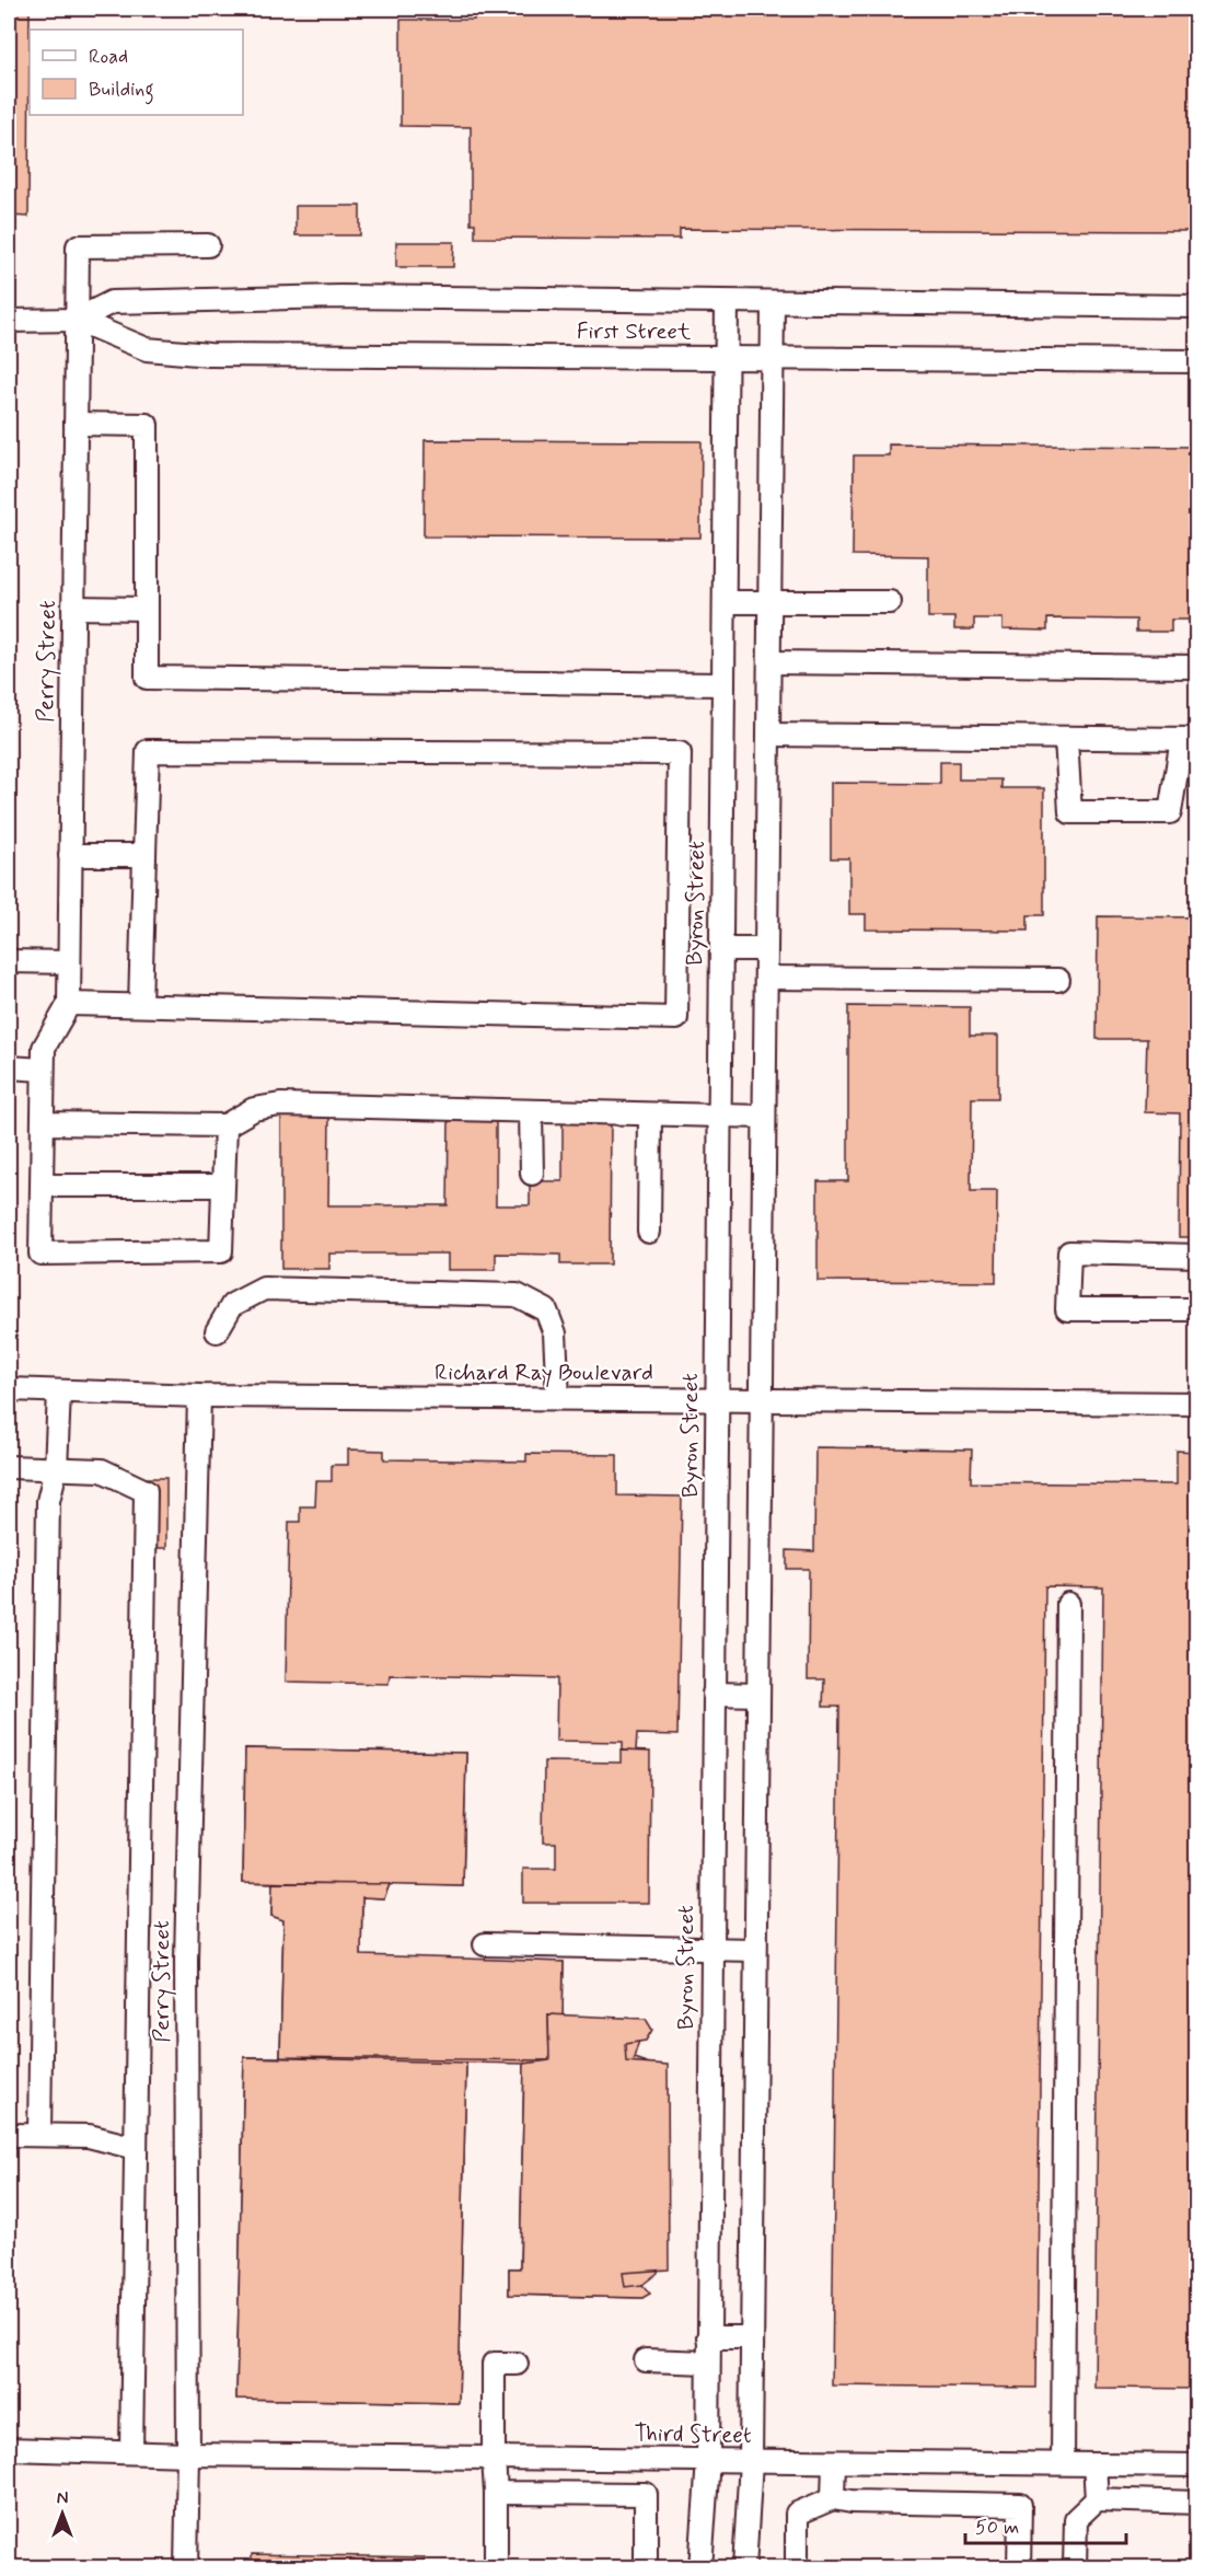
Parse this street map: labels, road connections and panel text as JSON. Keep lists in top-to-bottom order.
{
  "streets": {
    "street": [
      "First Street",
      "Perry Street",
      "Byron Street",
      "Richard Ray Boulevard",
      "Third Street"
    ]
  },
  "crossings": [
    ["First Street", "Perry Street"],
    ["First Street", "Byron Street"],
    ["Perry Street", "Richard Ray Boulevard"],
    ["Perry Street", "Third Street"],
    ["Byron Street", "Richard Ray Boulevard"],
    ["Byron Street", "Third Street"]
  ],
  "legend": ["Road", "Building"],
  "scale_bar": "50 m",
  "north": "top"
}
